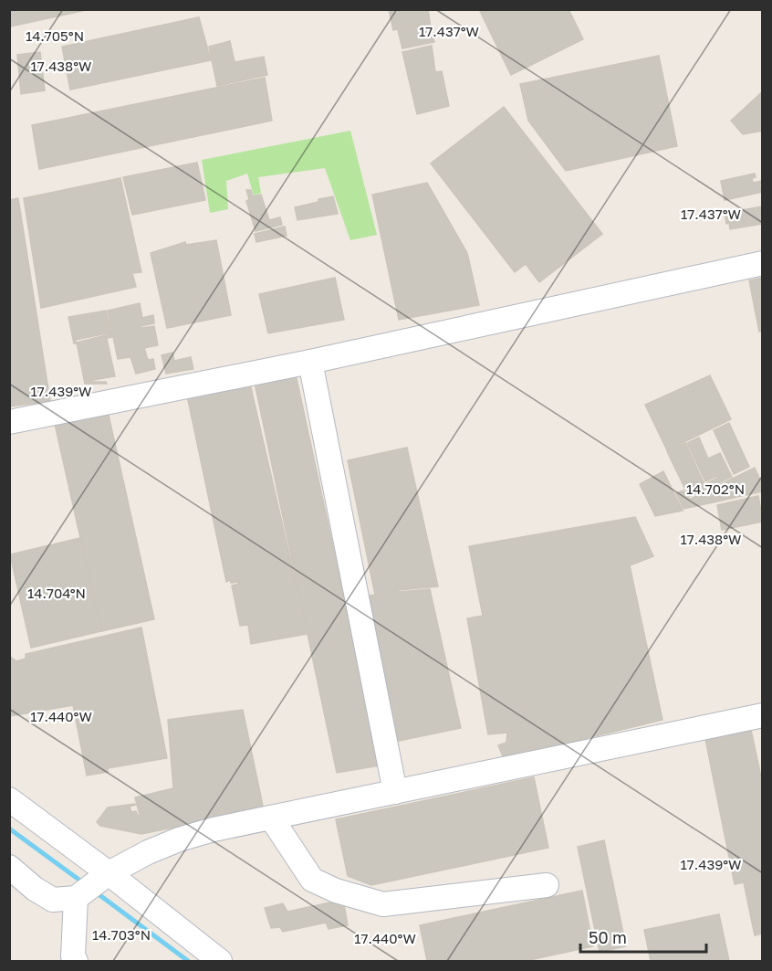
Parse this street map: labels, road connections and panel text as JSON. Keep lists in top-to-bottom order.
{
  "scale_bar": "50 m",
  "coordinates": [
    "17.437°W",
    "14.705°N",
    "17.438°W",
    "17.439°W",
    "14.702°N",
    "14.704°N",
    "17.440°W",
    "14.703°N"
  ]
}
